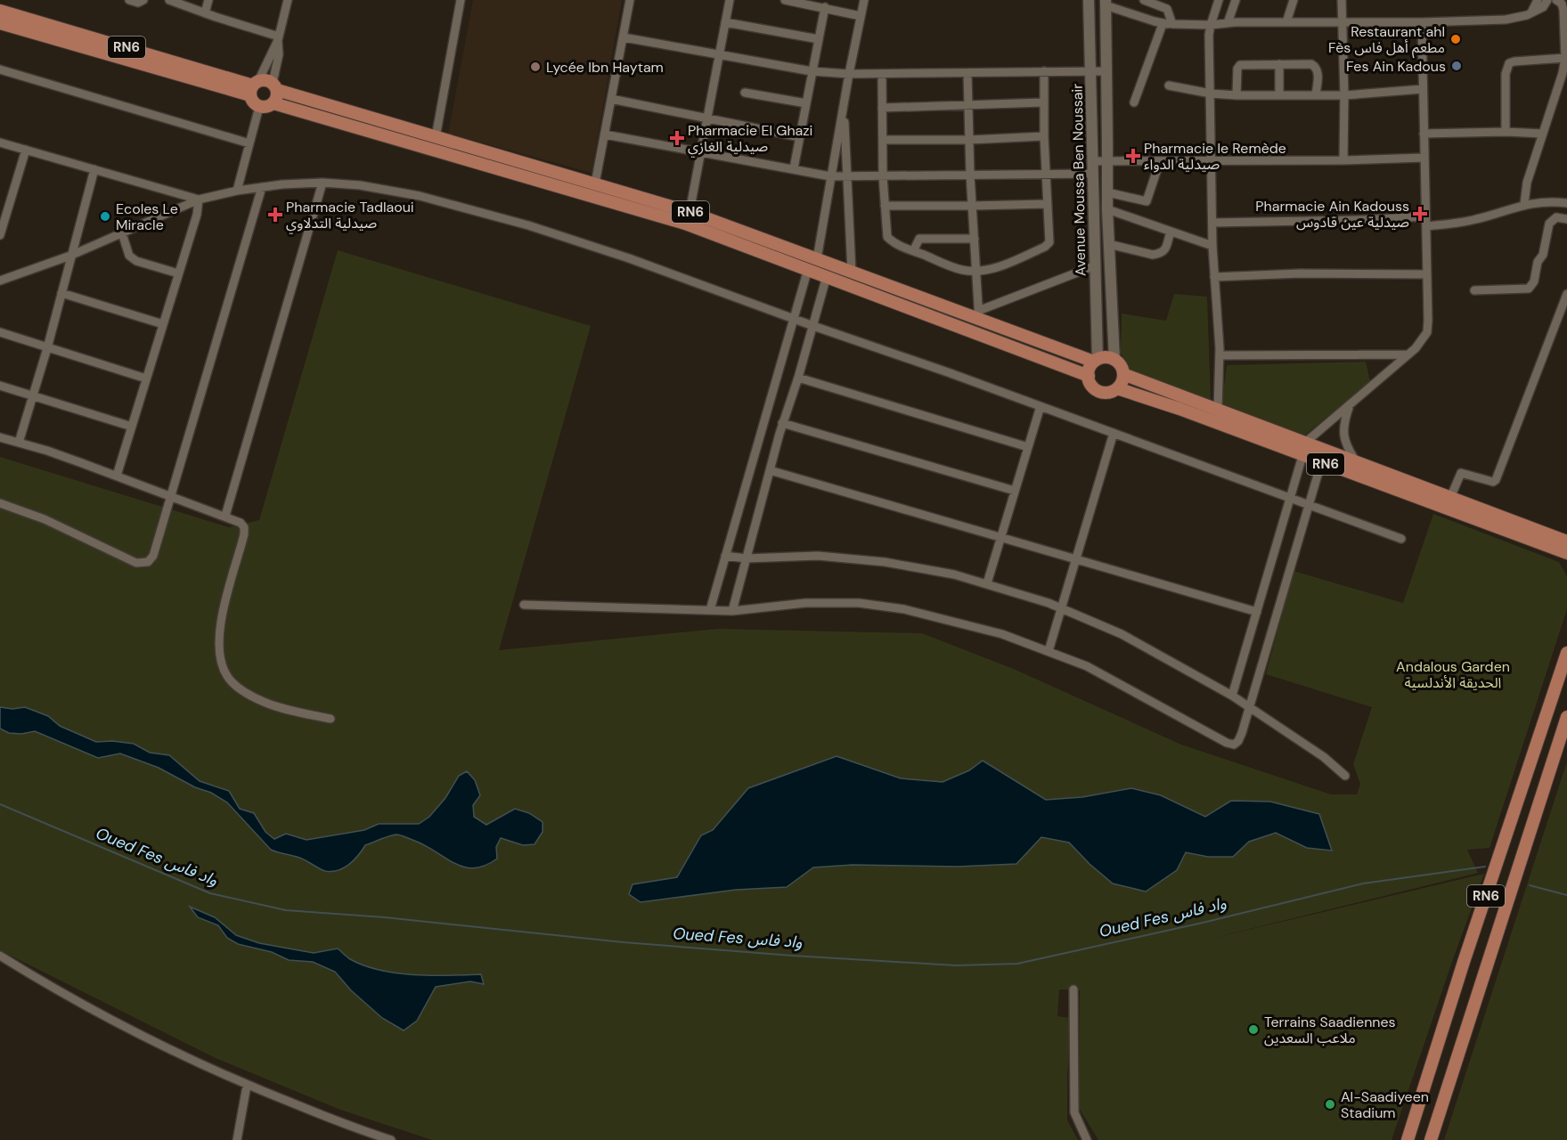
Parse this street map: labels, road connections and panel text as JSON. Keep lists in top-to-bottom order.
{
  "streets": {
    "main road": ["RN6"],
    "street": ["Avenue Moussa Ben Noussair"]
  },
  "crossings": [
    ["RN6", "Avenue Moussa Ben Noussair"]
  ],
  "water": ["Oued Fes واد فاس"],
  "parks": ["Andalous Garden الحديقة الأندلسية"],
  "places": {
    "other": [
      "Restaurant ahl Fès مطعم أهل فاس",
      "Fes Ain Kadous",
      "Lycée Ibn Haytam",
      "Ecoles Le Miracle",
      "Terrains Saadiennes ملاعب السعدين",
      "Al-Saadiyeen Stadium"
    ],
    "health": [
      "Pharmacie El Ghazi صيدلية الغازي",
      "Pharmacie le Remède صيدلية الدواء",
      "Pharmacie Ain Kadouss صيدلية عين قادوس",
      "Pharmacie Tadlaoui صيدلية التدلاوي"
    ]
  }
}
